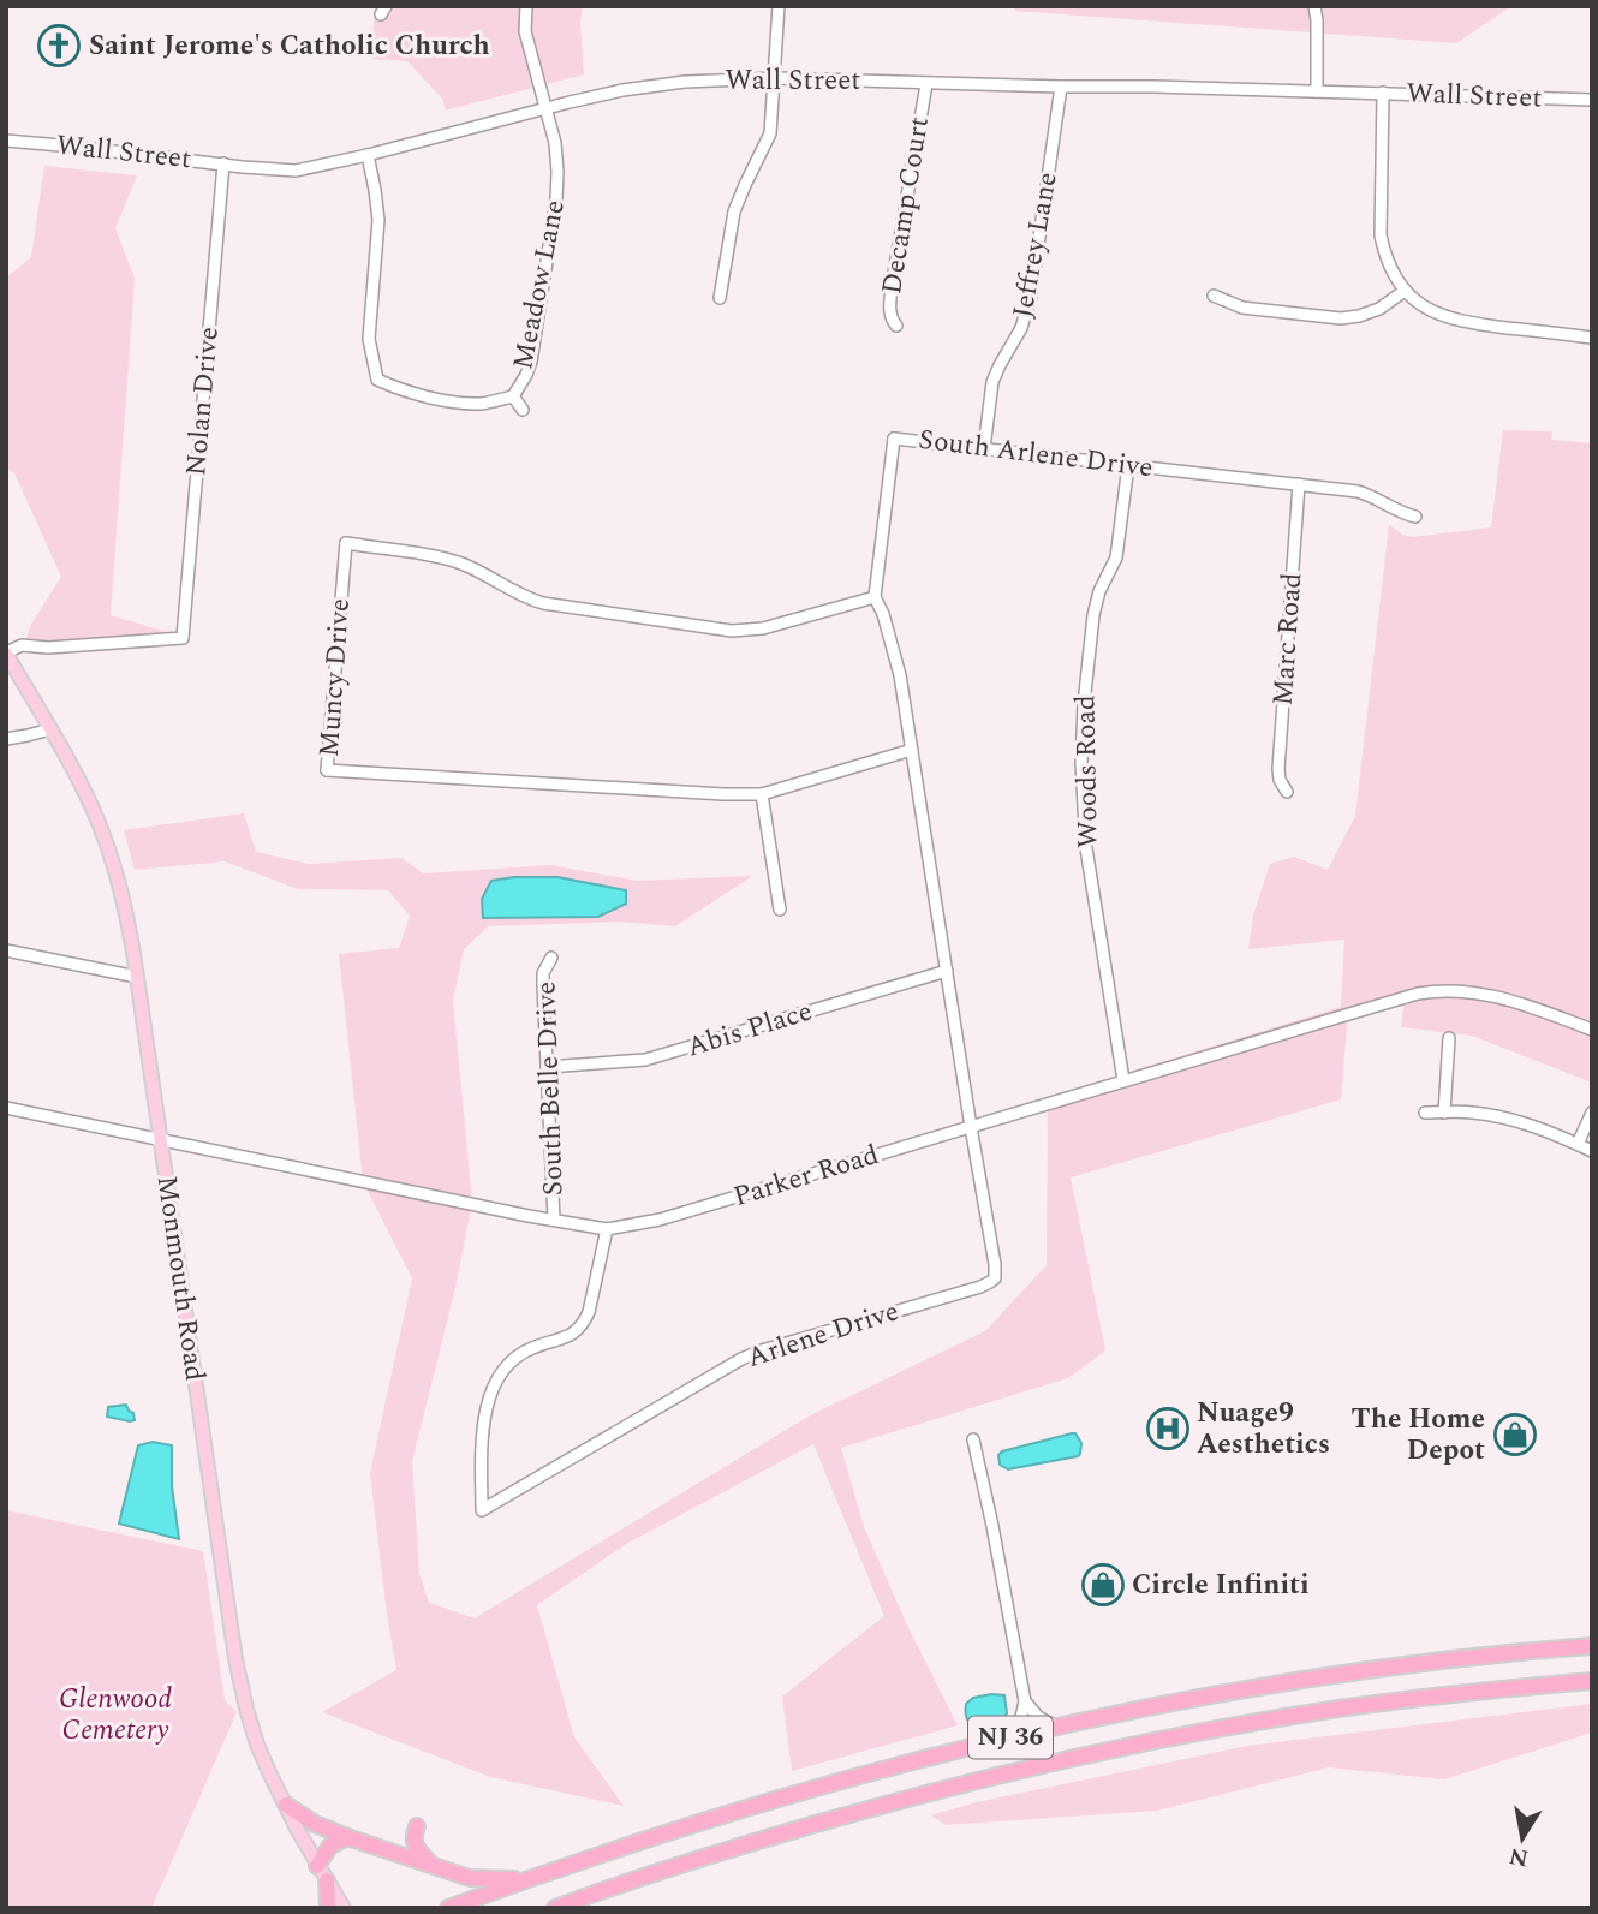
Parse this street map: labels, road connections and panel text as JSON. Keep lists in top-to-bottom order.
{
  "streets": {
    "highway": ["NJ 36"],
    "main road": ["Monmouth Road"],
    "street": [
      "Wall Street",
      "Decamp Court",
      "Jeffrey Lane",
      "Meadow Lane",
      "Nolan Drive",
      "South Arlene Drive",
      "Marc Road",
      "Muncy Drive",
      "Woods Road",
      "Abis Place",
      "South Belle Drive",
      "Parker Road",
      "Arlene Drive"
    ]
  },
  "crossings": [
    ["Wall Street", "Decamp Court"],
    ["Wall Street", "Jeffrey Lane"],
    ["Wall Street", "Meadow Lane"],
    ["Wall Street", "Nolan Drive"],
    ["Jeffrey Lane", "South Arlene Drive"],
    ["Nolan Drive", "Monmouth Road"],
    ["South Arlene Drive", "Marc Road"],
    ["South Arlene Drive", "Muncy Drive"],
    ["South Arlene Drive", "Woods Road"],
    ["South Arlene Drive", "Abis Place"],
    ["South Arlene Drive", "Parker Road"],
    ["South Arlene Drive", "Arlene Drive"],
    ["Woods Road", "Parker Road"],
    ["Abis Place", "South Belle Drive"],
    ["South Belle Drive", "Parker Road"],
    ["Parker Road", "Monmouth Road"],
    ["Parker Road", "Arlene Drive"]
  ],
  "parks": ["Glenwood Cemetery"],
  "places": {
    "church": ["Saint Jerome's Catholic Church"],
    "hospital": ["Nuage9 Aesthetics"],
    "shop": ["The Home Depot", "Circle Infiniti"]
  },
  "north": "bottom"
}
